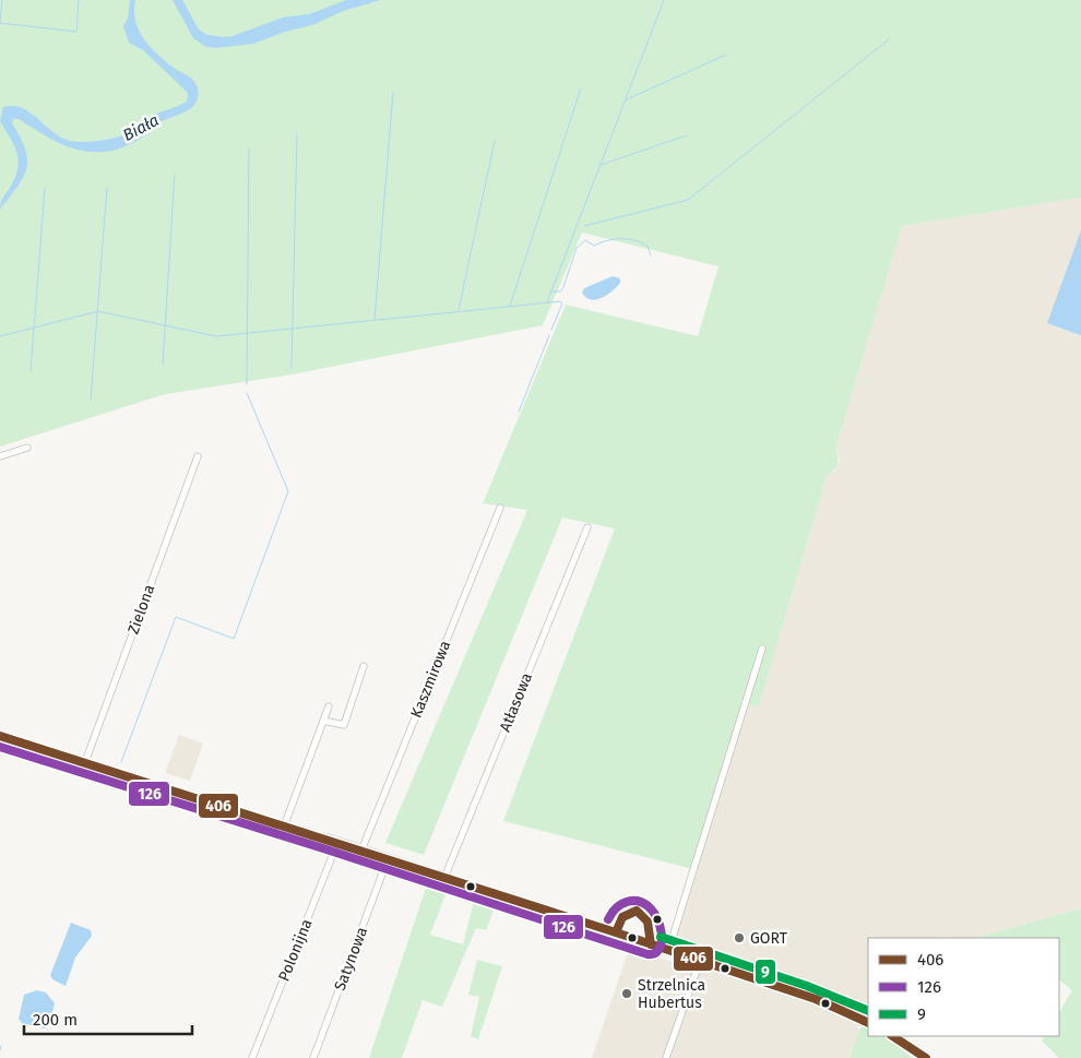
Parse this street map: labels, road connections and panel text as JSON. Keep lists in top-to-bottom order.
{
  "streets": {
    "street": [
      "Zielona",
      "Kaszmirowa",
      "Atłasowa",
      "Polonijna",
      "Satynowa"
    ]
  },
  "water": ["Biała"],
  "places": ["GORT", "Strzelnica Hubertus"],
  "lines": ["transit line 406", "transit line 126", "transit line 9"],
  "legend": ["406", "126", "9"],
  "scale_bar": "200 m"
}
